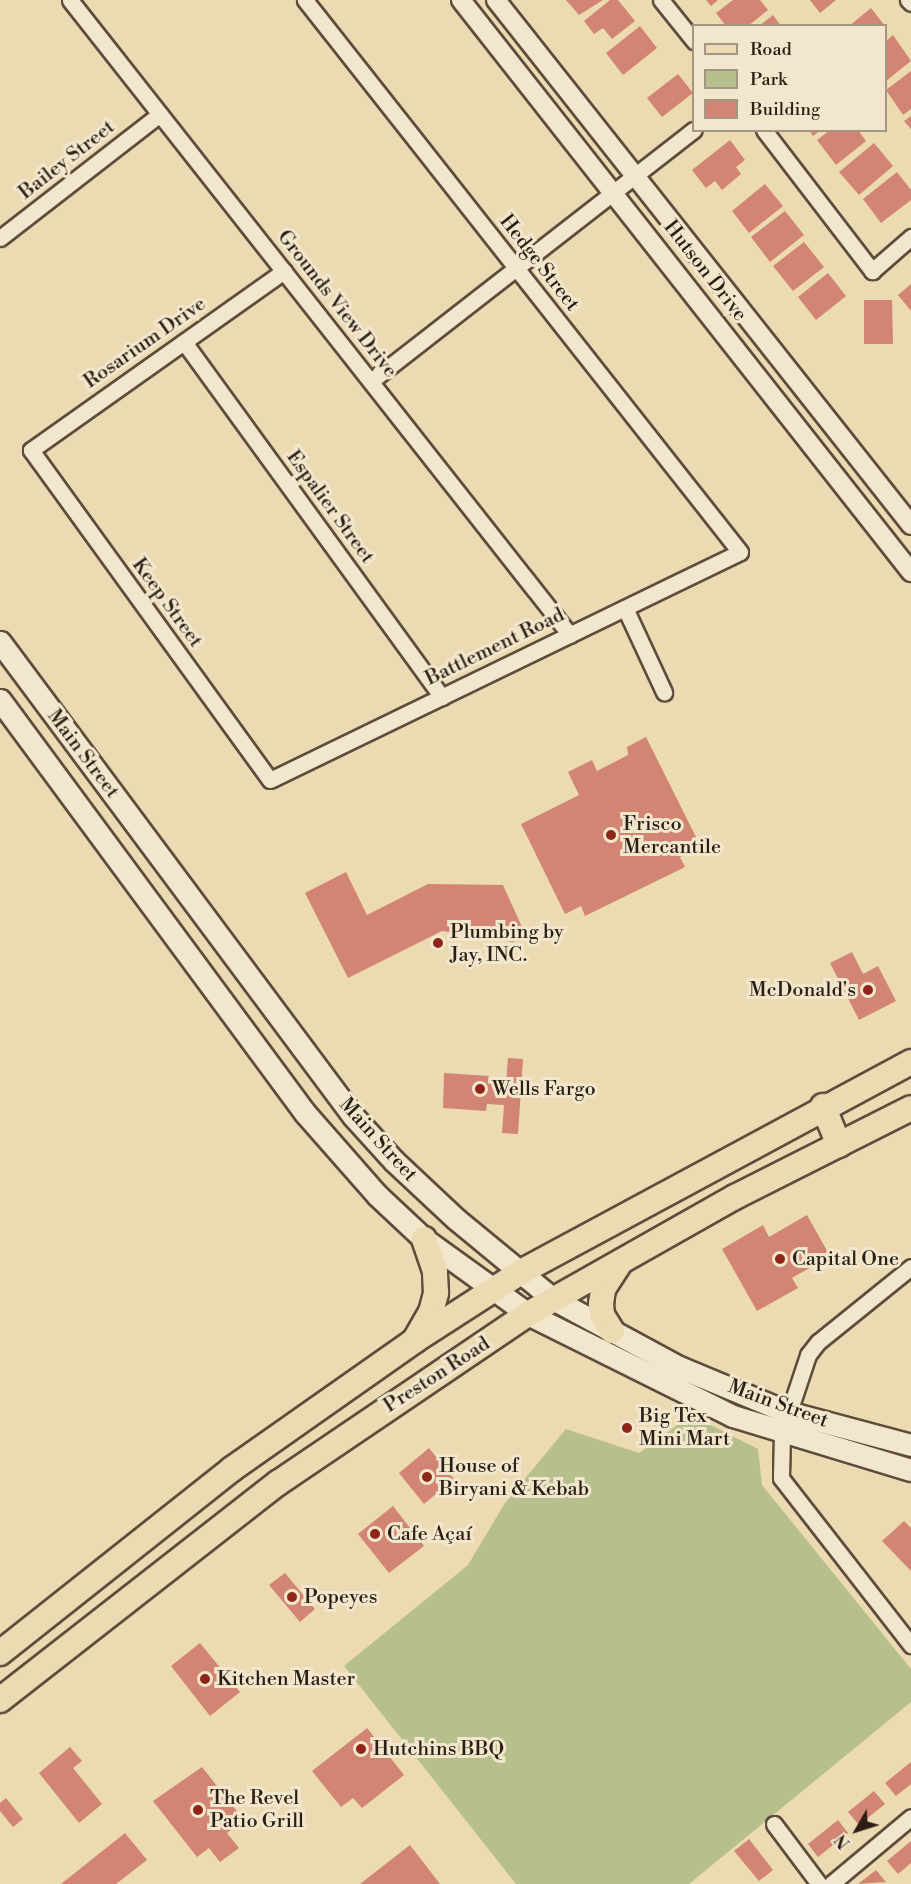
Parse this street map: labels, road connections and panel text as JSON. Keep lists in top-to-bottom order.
{
  "streets": {
    "main road": ["Main Street", "Preston Road"],
    "street": [
      "Bailey Street",
      "Hedge Street",
      "Hutson Drive",
      "Grounds View Drive",
      "Rosarium Drive",
      "Espalier Street",
      "Keep Street",
      "Battlement Road"
    ]
  },
  "crossings": [
    ["Bailey Street", "Grounds View Drive"],
    ["Hedge Street", "Battlement Road"],
    ["Grounds View Drive", "Rosarium Drive"],
    ["Grounds View Drive", "Battlement Road"],
    ["Rosarium Drive", "Espalier Street"],
    ["Rosarium Drive", "Keep Street"],
    ["Espalier Street", "Battlement Road"],
    ["Keep Street", "Battlement Road"],
    ["Main Street", "Preston Road"]
  ],
  "places": [
    "Frisco Mercantile",
    "Plumbing by Jay, INC.",
    "McDonald's",
    "Wells Fargo",
    "Capital One",
    "Big Tex Mini Mart",
    "House of Biryani & Kebab",
    "Cafe Açaí",
    "Popeyes",
    "Kitchen Master",
    "Hutchins BBQ",
    "The Revel Patio Grill"
  ],
  "legend": ["Road", "Park", "Building"],
  "north": "bottom left"
}
